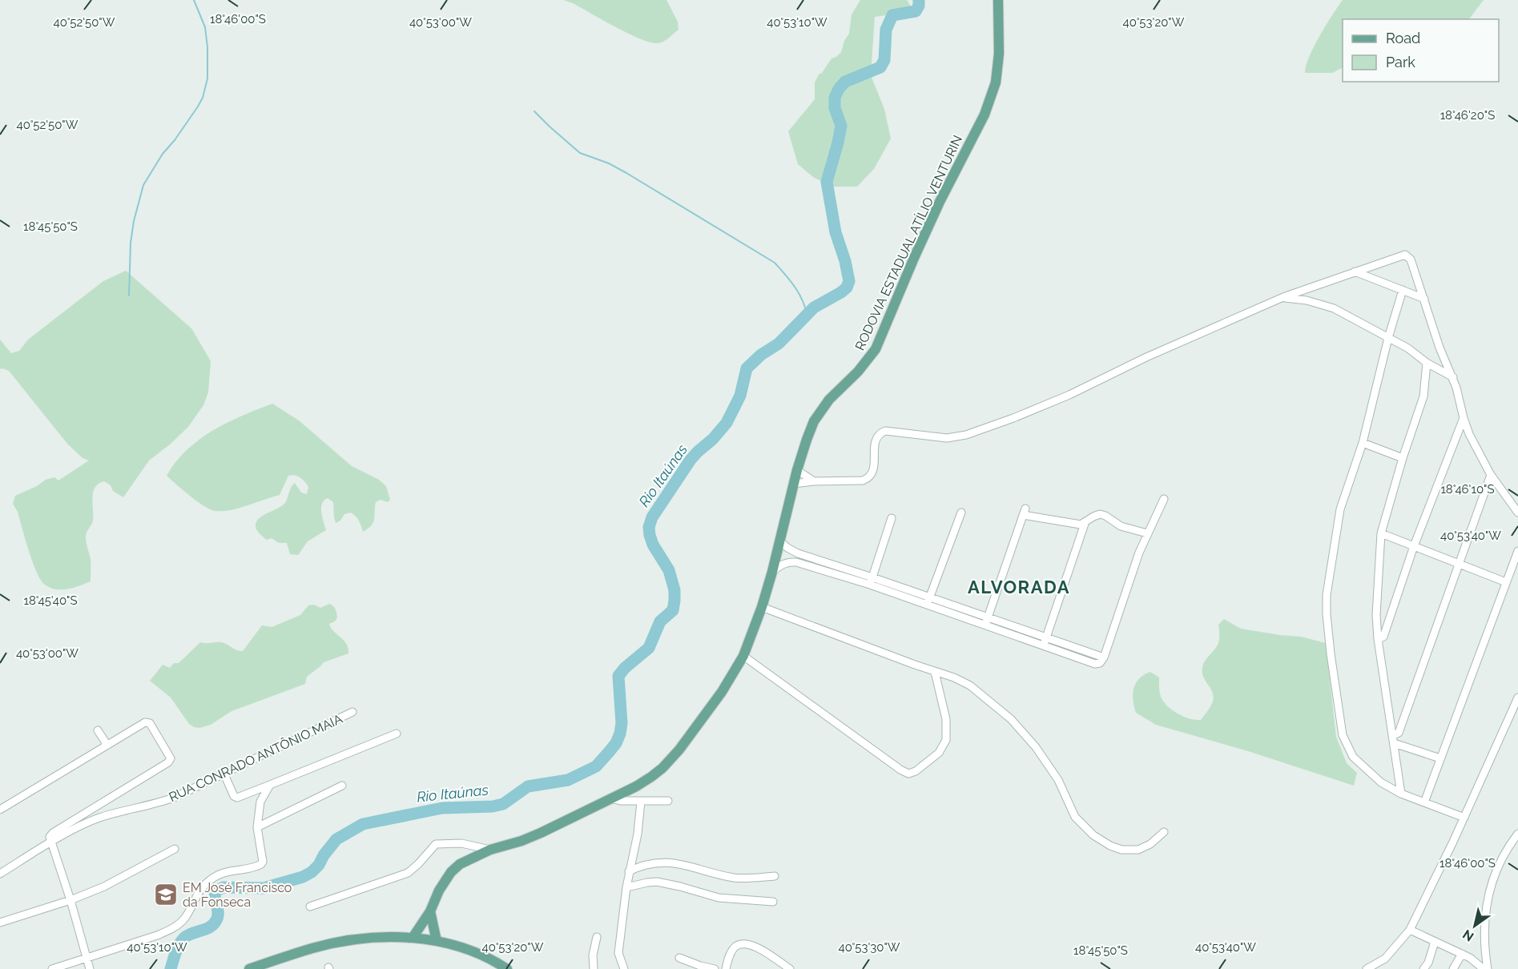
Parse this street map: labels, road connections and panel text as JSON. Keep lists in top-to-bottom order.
{
  "streets": {
    "main road": ["RODOVIA ESTADUAL ATÍLIO VENTURIN"],
    "street": ["RUA CONRADO ANTÔNIO MAIA"]
  },
  "districts": ["ALVORADA"],
  "water": ["Rio Itaúnas"],
  "places": {
    "school or university": ["EM José Francisco da Fonseca"]
  },
  "legend": ["Road", "Park"],
  "north": "bottom left",
  "coordinates": [
    "18°46'00\"S",
    "40°52'50\"W",
    "40°53'00\"W",
    "40°53'10\"W",
    "40°53'20\"W",
    "18°46'20\"S",
    "18°45'50\"S",
    "18°46'10\"S",
    "40°53'40\"W",
    "18°45'40\"S",
    "40°53'30\"W"
  ]
}
